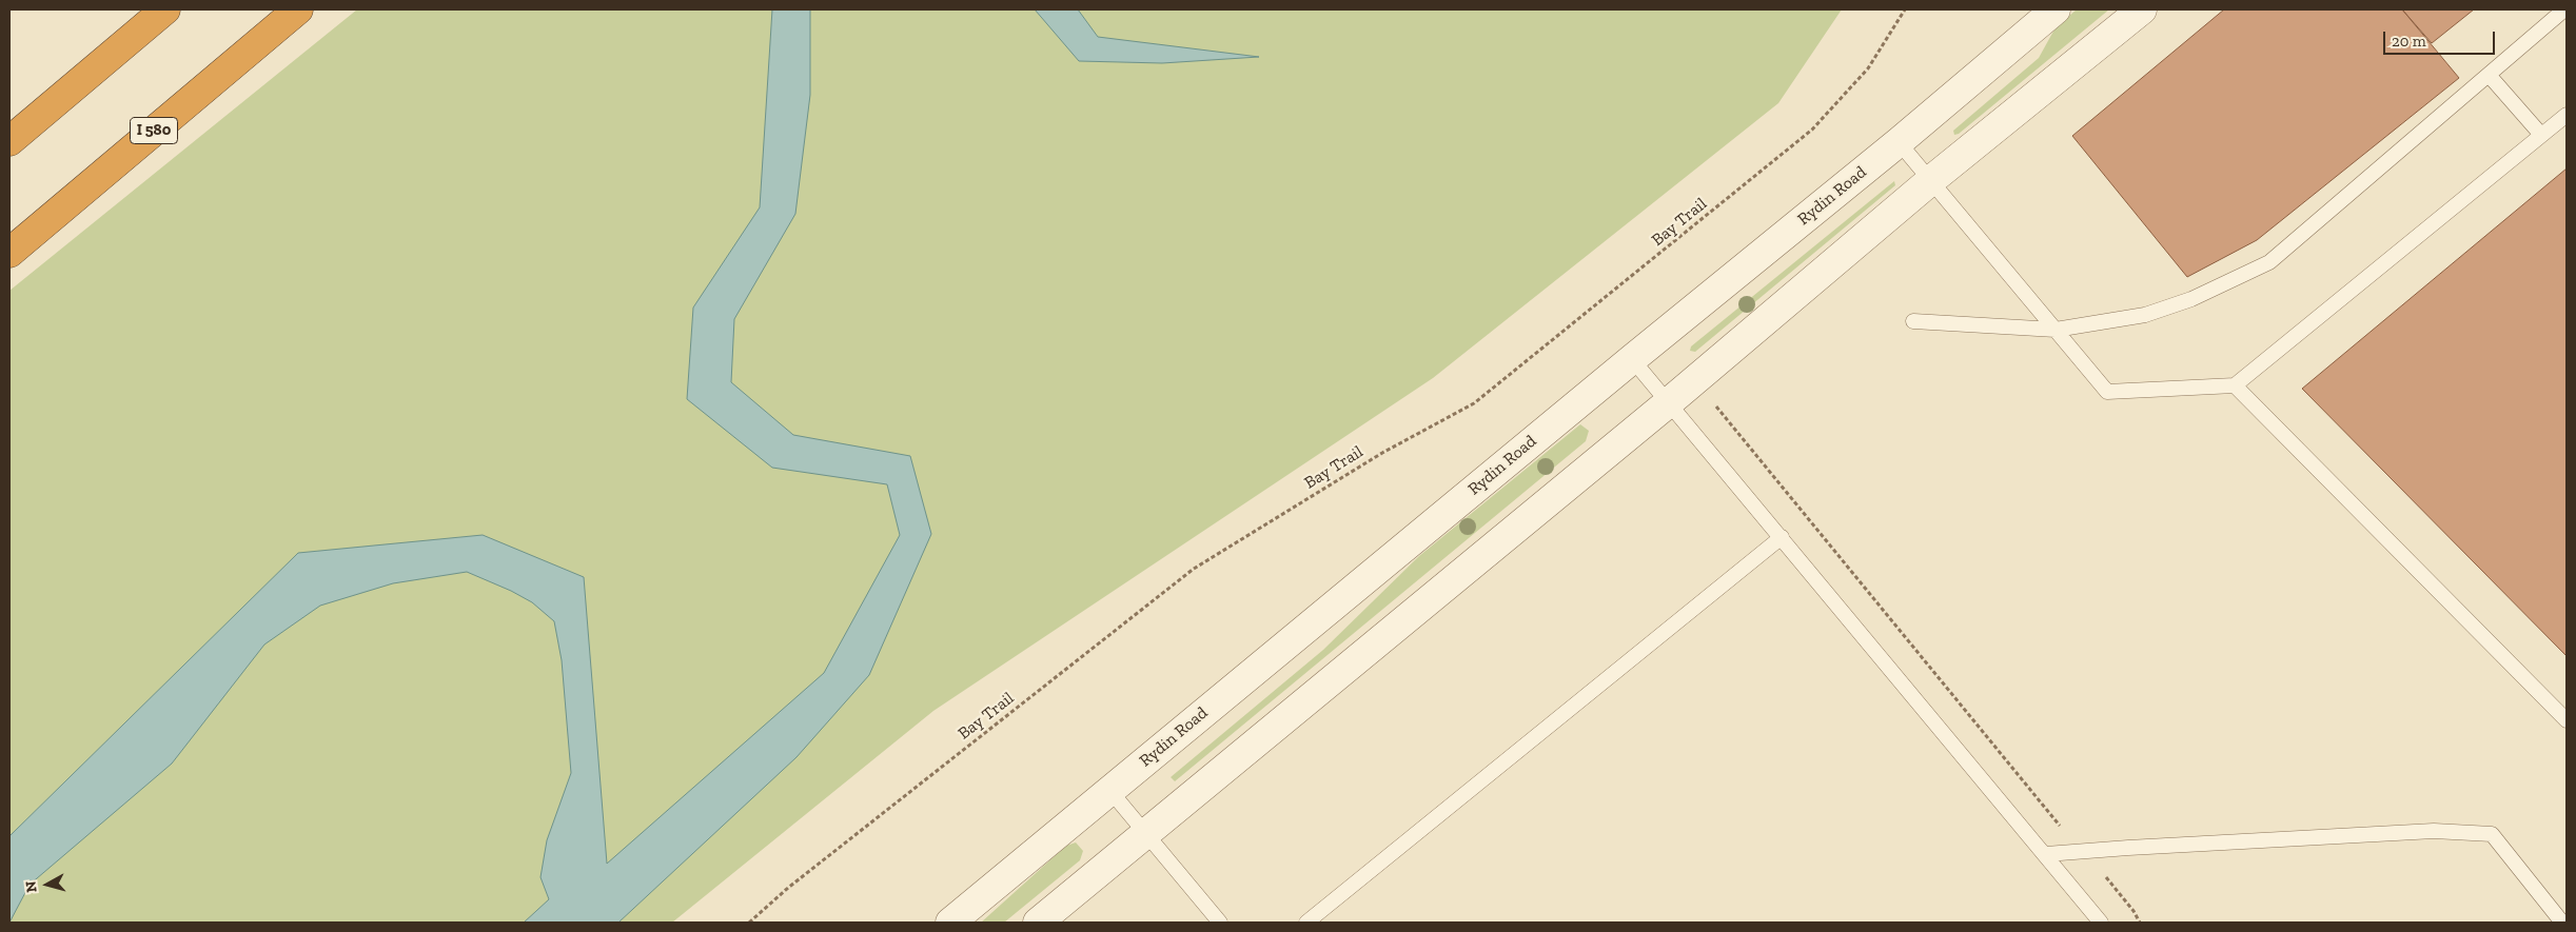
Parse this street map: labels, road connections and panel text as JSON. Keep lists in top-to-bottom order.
{
  "streets": {
    "highway": ["I 580"],
    "street": ["Rydin Road"],
    "path": ["Bay Trail"]
  },
  "scale_bar": "20 m",
  "north": "left"
}
